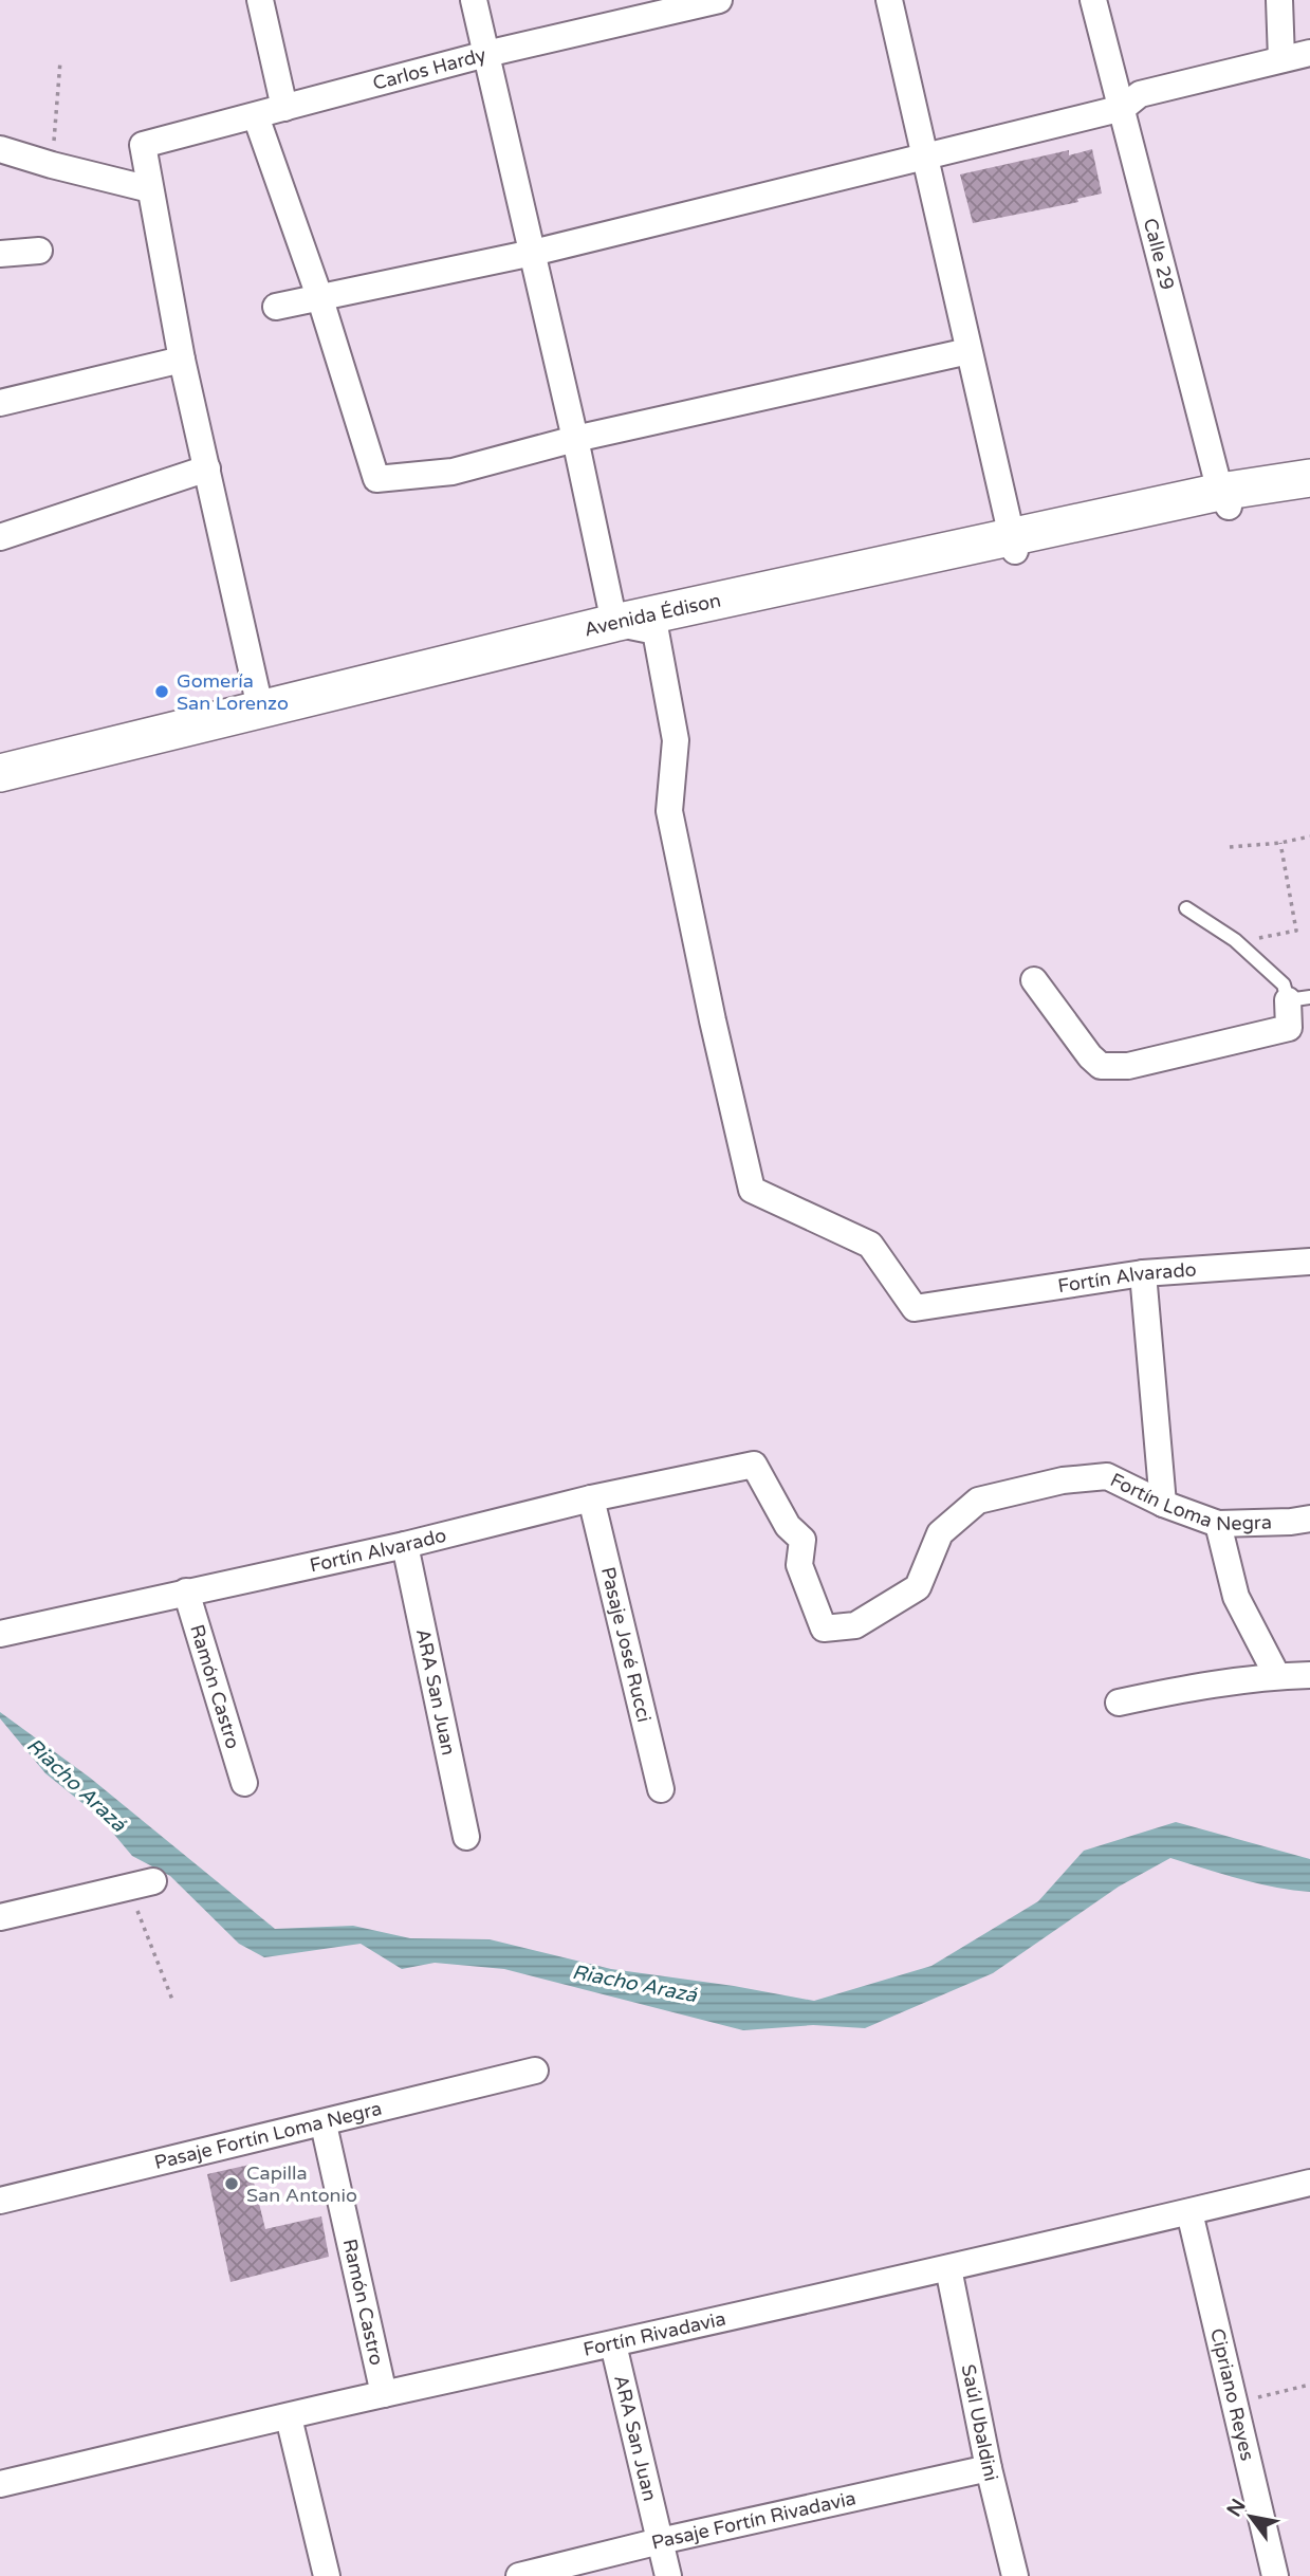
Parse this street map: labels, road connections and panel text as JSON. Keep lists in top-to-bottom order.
{
  "streets": {
    "main road": ["Avenida Édison"],
    "street": [
      "Carlos Hardy",
      "Calle 29",
      "Fortín Alvarado",
      "Fortín Loma Negra",
      "Pasaje José Rucci",
      "Ramón Castro",
      "ARA San Juan",
      "Pasaje Fortín Loma Negra",
      "Fortín Rivadavia",
      "Cipriano Reyes",
      "Saúl Ubaldini",
      "Pasaje Fortín Rivadavia"
    ]
  },
  "crossings": [
    ["Calle 29", "Avenida Édison"],
    ["Avenida Édison", "Fortín Alvarado"],
    ["Fortín Alvarado", "Fortín Loma Negra"],
    ["Fortín Alvarado", "Pasaje José Rucci"],
    ["Fortín Alvarado", "Ramón Castro"],
    ["Fortín Alvarado", "ARA San Juan"],
    ["Ramón Castro", "Pasaje Fortín Loma Negra"],
    ["Ramón Castro", "Fortín Rivadavia"],
    ["ARA San Juan", "Fortín Rivadavia"],
    ["ARA San Juan", "Pasaje Fortín Rivadavia"],
    ["Fortín Rivadavia", "Cipriano Reyes"],
    ["Fortín Rivadavia", "Saúl Ubaldini"],
    ["Saúl Ubaldini", "Pasaje Fortín Rivadavia"]
  ],
  "water": ["Riacho Arazá"],
  "places": ["Gomería San Lorenzo", "Capilla San Antonio"],
  "north": "top left"
}
